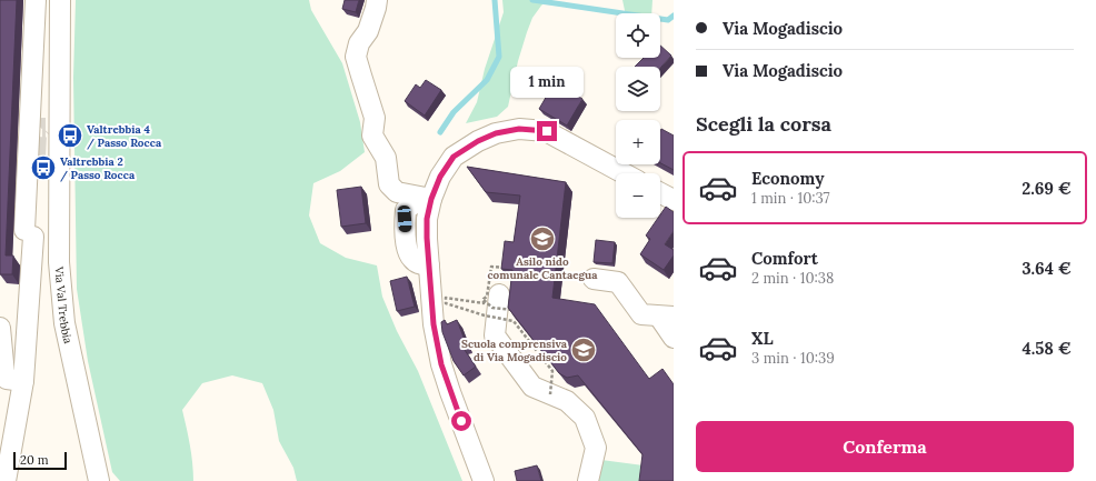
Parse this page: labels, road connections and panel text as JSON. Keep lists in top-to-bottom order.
{
  "streets": {
    "street": ["Via Val Trebbia"]
  },
  "places": {
    "bus stop": ["Valtrebbia 4 / Passo Rocca", "Valtrebbia 2 / Passo Rocca"],
    "school or university": ["Asilo nido comunale Cantaegua", "Scuola comprensiva di Via Mogadiscio"]
  },
  "scale_bar": "20 m",
  "page": {
    "banner": ["Via Mogadiscio", "Via Mogadiscio"],
    "map_buttons": ["+", "−"],
    "bubble": "1 min",
    "heading": "Scegli la corsa",
    "list": [
      {
        "name": "Economy",
        "note": "1 min · 10:37",
        "value": "2.69 €"
      },
      {
        "name": "Comfort",
        "note": "2 min · 10:38",
        "value": "3.64 €"
      },
      {
        "name": "XL",
        "note": "3 min · 10:39",
        "value": "4.58 €"
      }
    ],
    "buttons": "Conferma",
    "scale": "20 m"
  }
}
